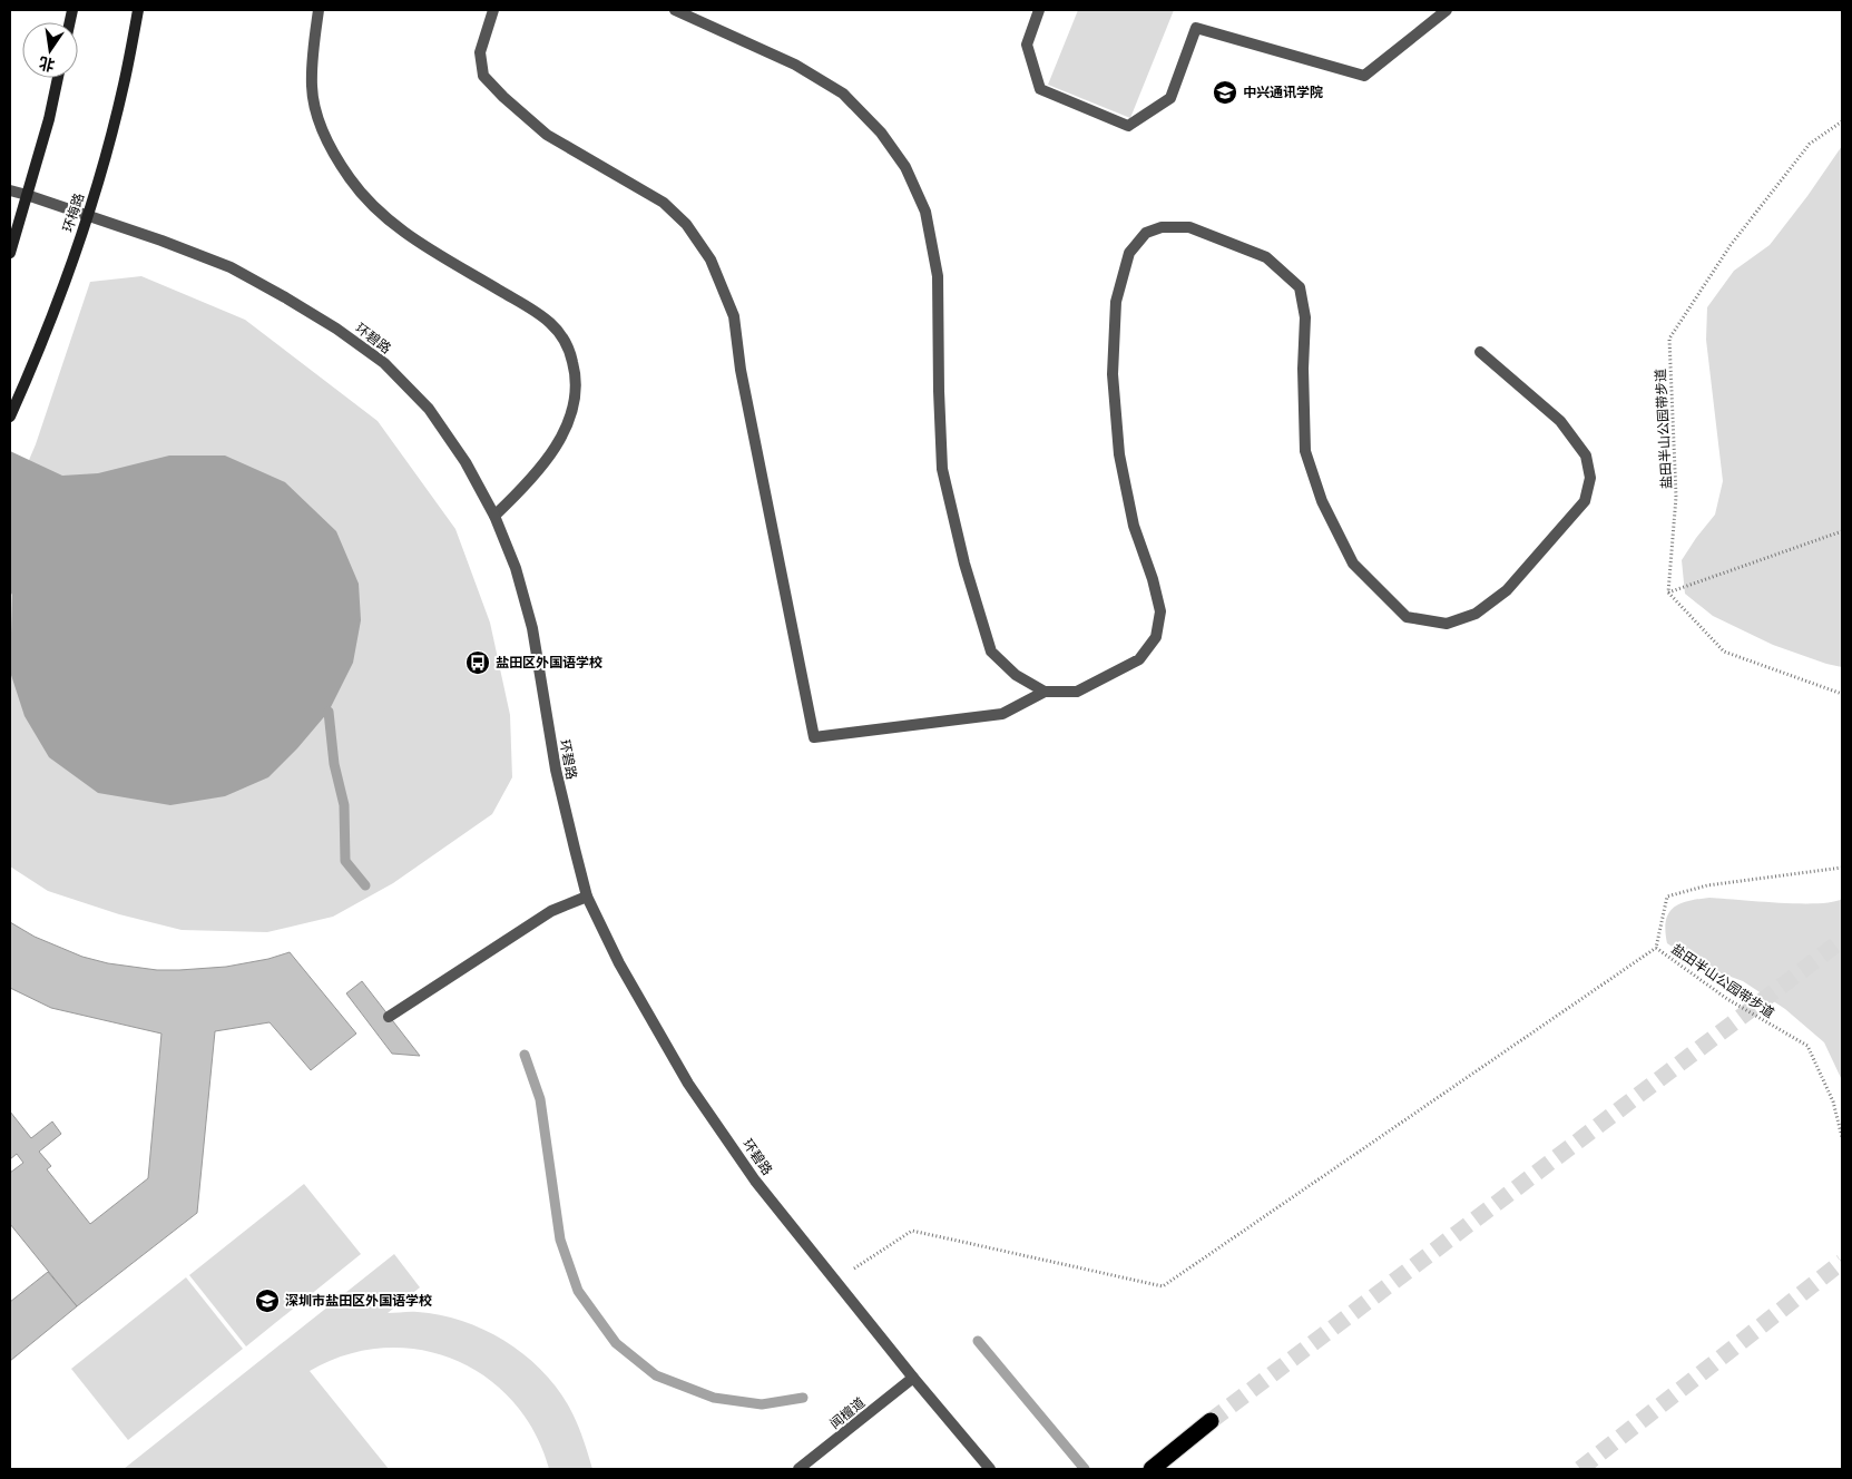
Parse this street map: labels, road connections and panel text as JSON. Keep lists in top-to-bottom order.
{
  "streets": {
    "main road": ["环梅路"],
    "street": ["环碧路", "闻檀道"],
    "path": ["盐田半山公园带步道"]
  },
  "crossings": [
    ["环梅路", "环碧路"],
    ["环碧路", "闻檀道"]
  ],
  "places": {
    "school or university": ["中兴通讯学院", "深圳市盐田区外国语学校"],
    "bus stop": ["盐田区外国语学校"]
  },
  "north": "bottom"
}
